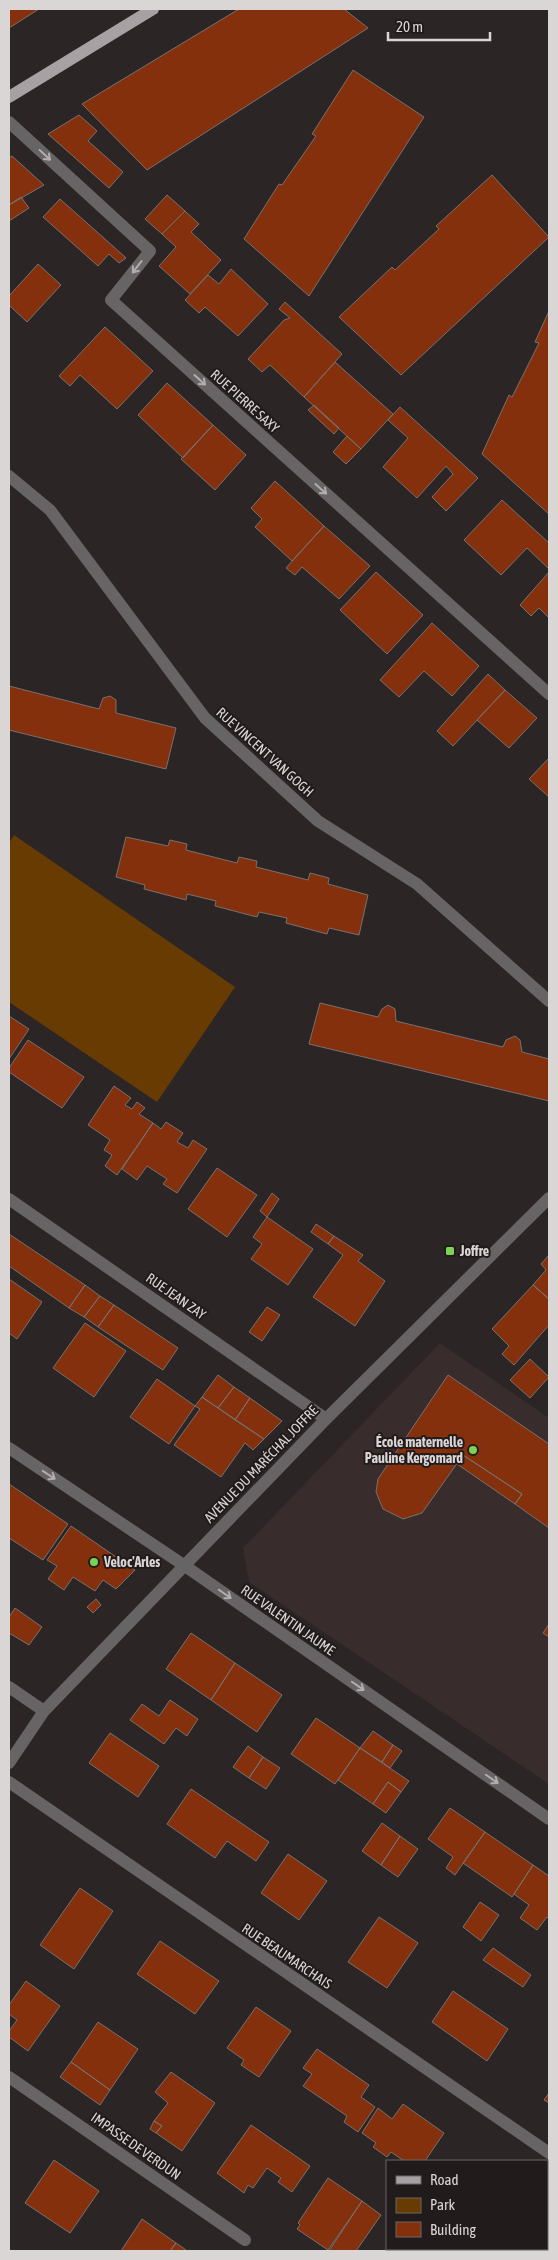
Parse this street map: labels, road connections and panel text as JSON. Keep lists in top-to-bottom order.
{
  "streets": {
    "street": [
      "RUE PIERRE SAXY",
      "RUE VINCENT VAN GOGH",
      "RUE JEAN ZAY",
      "AVENUE DU MARÉCHAL JOFFRE",
      "RUE VALENTIN JAUME",
      "RUE BEAUMARCHAIS",
      "IMPASSE DE VERDUN"
    ]
  },
  "crossings": [
    ["RUE JEAN ZAY", "AVENUE DU MARÉCHAL JOFFRE"],
    ["AVENUE DU MARÉCHAL JOFFRE", "RUE VALENTIN JAUME"]
  ],
  "one_way": ["RUE PIERRE SAXY", "RUE VALENTIN JAUME"],
  "places": {
    "transit": ["Joffre"],
    "other": ["École maternelle Pauline Kergomard", "Veloc'Arles"]
  },
  "legend": ["Road", "Park", "Building"],
  "scale_bar": "20 m"
}
